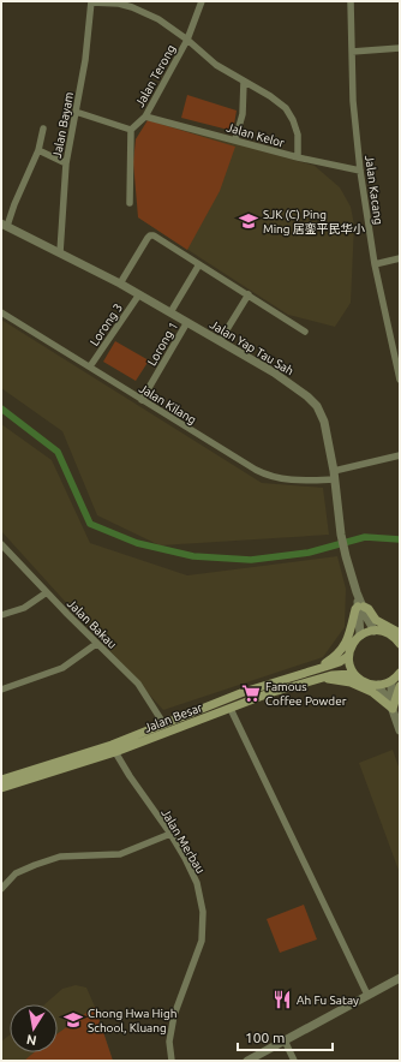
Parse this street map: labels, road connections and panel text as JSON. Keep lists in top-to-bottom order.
{
  "streets": {
    "main road": ["Jalan Besar"],
    "street": [
      "Jalan Terong",
      "Jalan Bayam",
      "Jalan Kelor",
      "Jalan Kacang",
      "Lorong 3",
      "Lorong 1",
      "Jalan Yap Tau Sah",
      "Jalan Kilang",
      "Jalan Bakau",
      "Jalan Merbau"
    ]
  },
  "crossings": [
    ["Jalan Terong", "Jalan Kelor"],
    ["Jalan Bayam", "Jalan Yap Tau Sah"],
    ["Jalan Kelor", "Jalan Kacang"],
    ["Lorong 3", "Jalan Yap Tau Sah"],
    ["Lorong 3", "Jalan Kilang"],
    ["Lorong 1", "Jalan Yap Tau Sah"],
    ["Lorong 1", "Jalan Kilang"],
    ["Jalan Yap Tau Sah", "Jalan Kilang"],
    ["Jalan Bakau", "Jalan Besar"],
    ["Jalan Besar", "Jalan Merbau"]
  ],
  "places": {
    "school or university": ["SJK (C) Ping Ming 居銮平民华小", "Chong Hwa High School, Kluang"],
    "supermarket": ["Famous Coffee Powder"],
    "restaurant": ["Ah Fu Satay"]
  },
  "scale_bar": "100 m",
  "north": "bottom"
}
